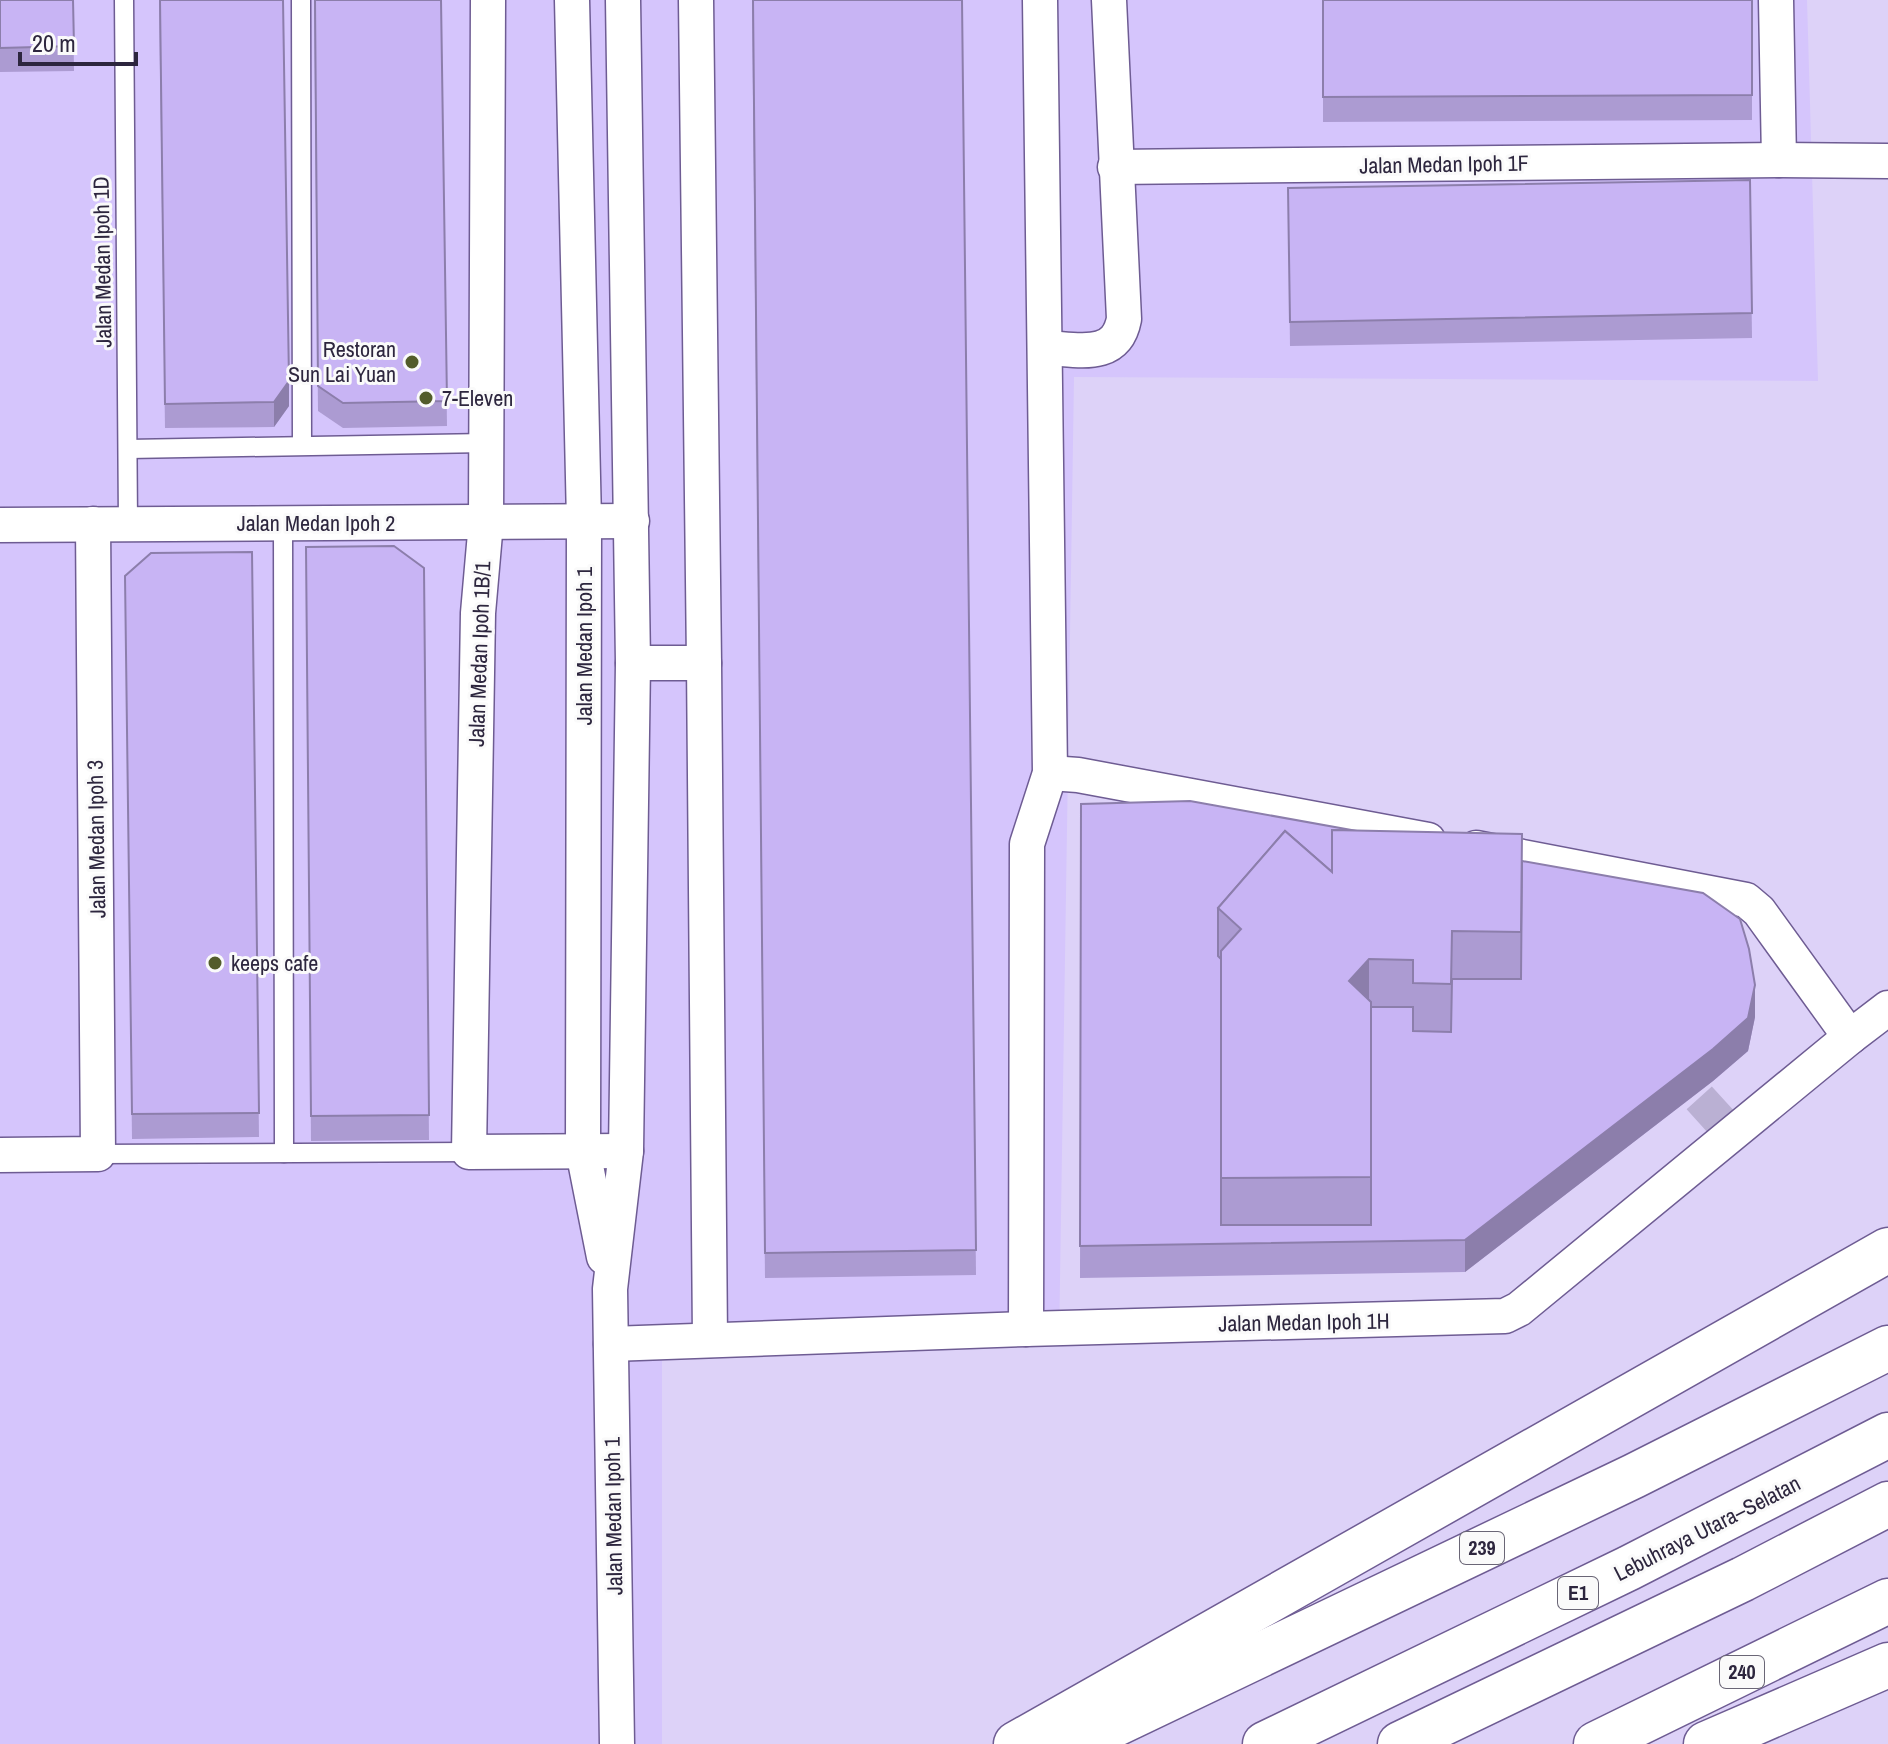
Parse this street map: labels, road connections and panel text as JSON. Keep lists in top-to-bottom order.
{
  "streets": {
    "main road": [
      "Lebuhraya Utara–Selatan",
      "239",
      "E1",
      "240"
    ],
    "street": [
      "Jalan Medan Ipoh 1F",
      "Jalan Medan Ipoh 2",
      "Jalan Medan Ipoh 1",
      "Jalan Medan Ipoh 1B/1",
      "Jalan Medan Ipoh 3",
      "Jalan Medan Ipoh 1H"
    ],
    "lane": ["Jalan Medan Ipoh 1D"]
  },
  "crossings": [
    ["Jalan Medan Ipoh 1D", "Jalan Medan Ipoh 2"],
    ["Jalan Medan Ipoh 2", "Jalan Medan Ipoh 1"],
    ["Jalan Medan Ipoh 2", "Jalan Medan Ipoh 1B/1"],
    ["Jalan Medan Ipoh 2", "Jalan Medan Ipoh 3"],
    ["Jalan Medan Ipoh 1", "Jalan Medan Ipoh 1H"]
  ],
  "places": ["Restoran Sun Lai Yuan", "7-Eleven", "keeps cafe"],
  "scale_bar": "20 m"
}
